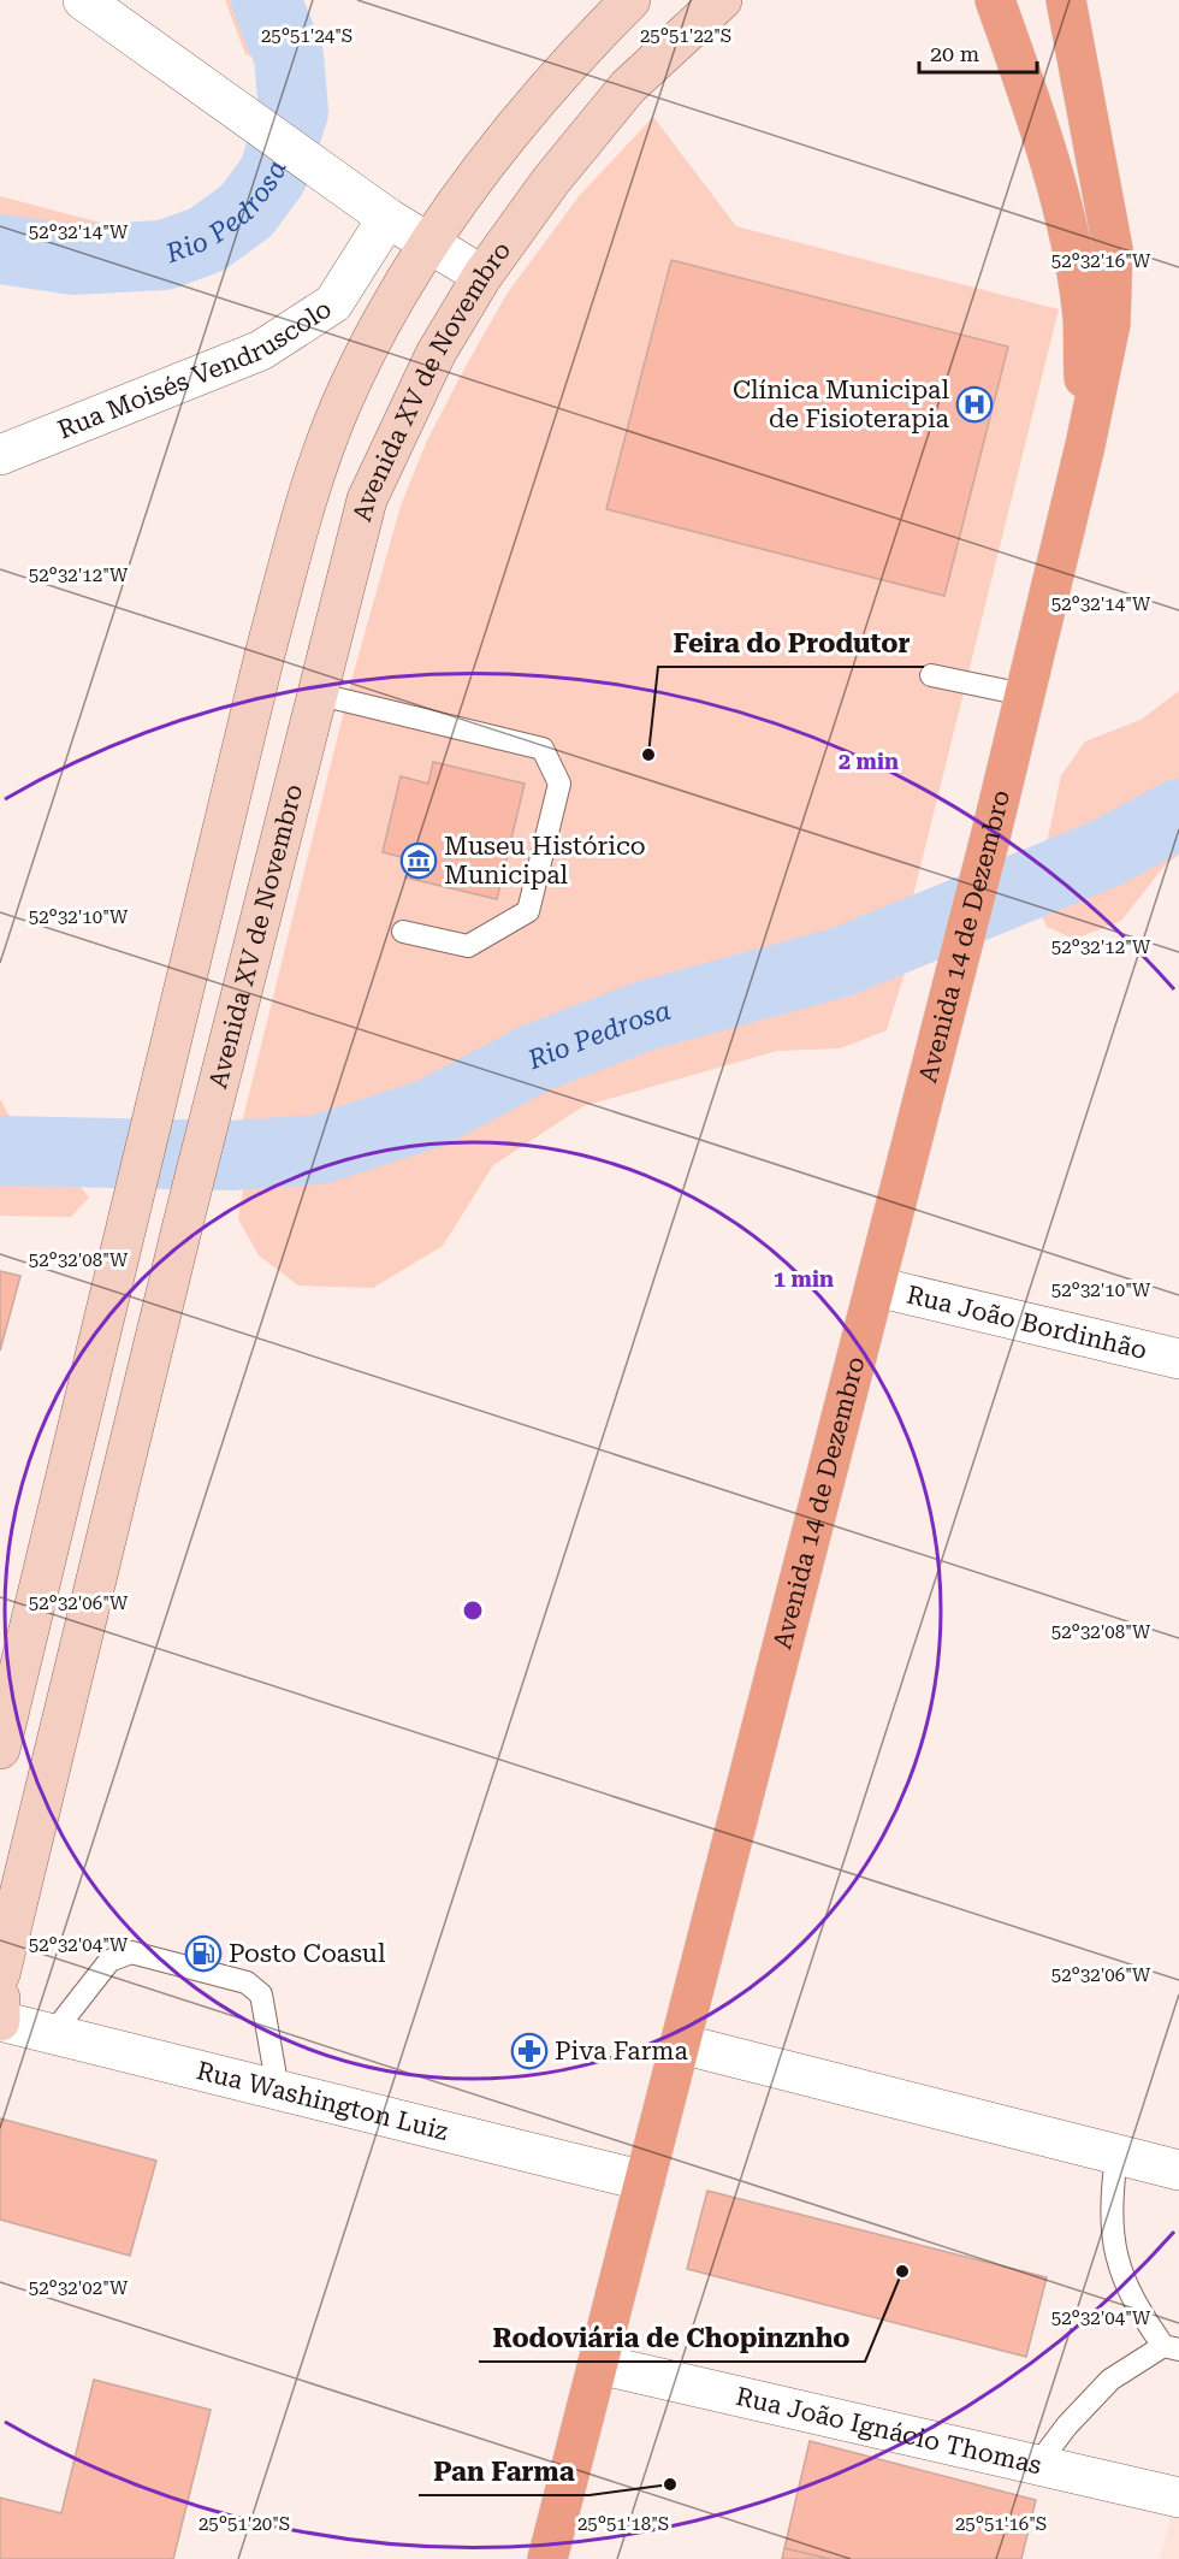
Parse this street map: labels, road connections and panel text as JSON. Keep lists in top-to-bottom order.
{
  "streets": {
    "main road": ["Avenida XV de Novembro", "Avenida 14 de Dezembro"],
    "street": [
      "Rua Moisés Vendruscolo",
      "Rua João Bordinhão",
      "Rua Washington Luiz",
      "Rua João Ignácio Thomas"
    ]
  },
  "crossings": [
    ["Avenida 14 de Dezembro", "Rua João Bordinhão"],
    ["Avenida 14 de Dezembro", "Rua Washington Luiz"],
    ["Avenida 14 de Dezembro", "Rua João Ignácio Thomas"]
  ],
  "water": ["Rio Pedrosa"],
  "places": {
    "hospital": ["Clínica Municipal de Fisioterapia"],
    "other": ["Feira do Produtor", "Rodoviária de Chopinznho", "Pan Farma"],
    "museum": ["Museu Histórico Municipal"],
    "fuel station": ["Posto Coasul"],
    "pharmacy": ["Piva Farma"]
  },
  "scale_bar": "20 m",
  "coordinates": [
    "25°51'24\"S",
    "25°51'22\"S",
    "52°32'14\"W",
    "52°32'16\"W",
    "52°32'12\"W",
    "52°32'10\"W",
    "52°32'08\"W",
    "52°32'06\"W",
    "52°32'04\"W",
    "52°32'02\"W",
    "25°51'20\"S",
    "25°51'18\"S",
    "25°51'16\"S"
  ],
  "rings": ["2 min", "1 min"]
}
